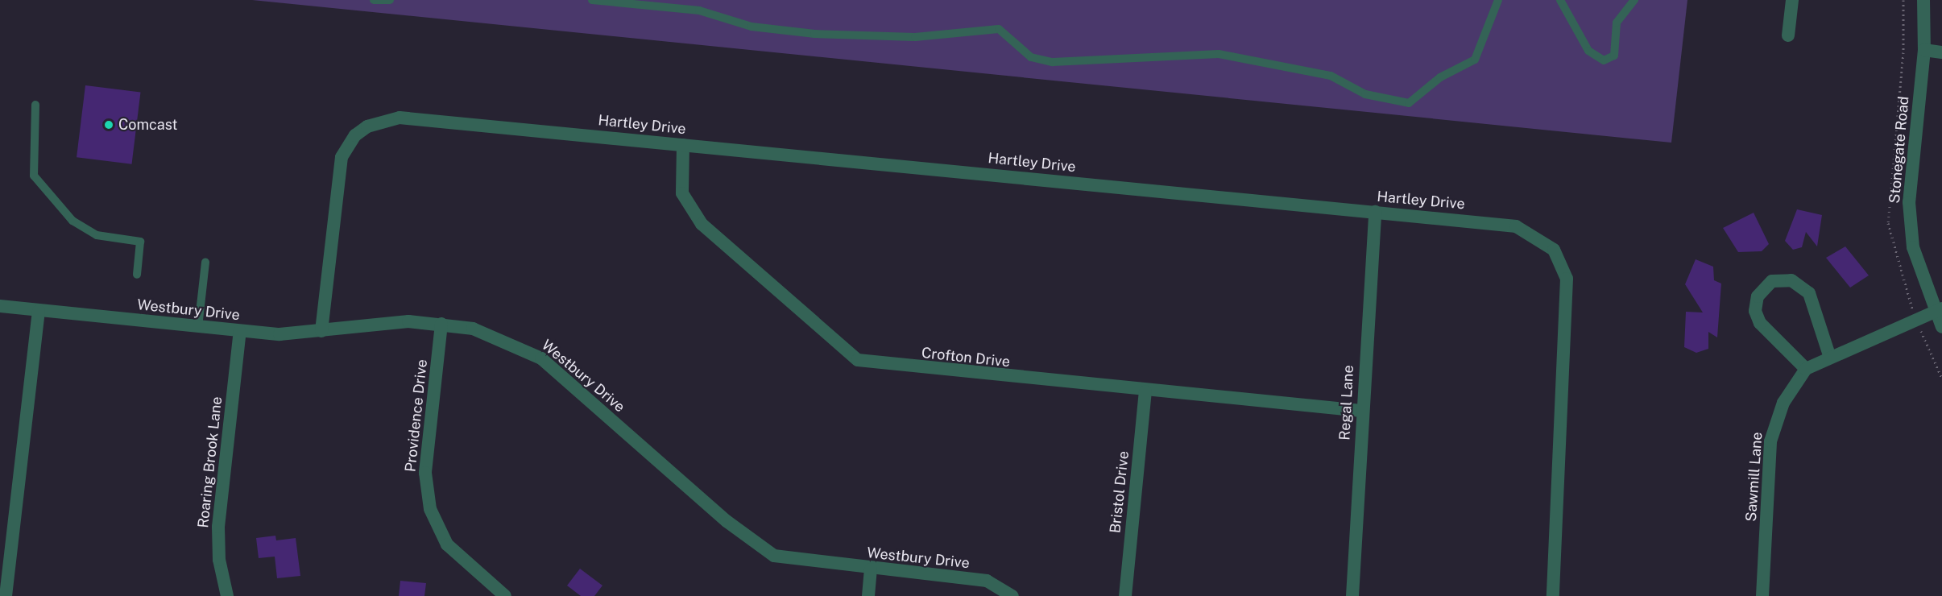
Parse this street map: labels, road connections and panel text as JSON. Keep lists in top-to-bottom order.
{
  "streets": {
    "street": [
      "Hartley Drive",
      "Stonegate Road",
      "Westbury Drive",
      "Crofton Drive",
      "Regal Lane",
      "Providence Drive",
      "Roaring Brook Lane",
      "Sawmill Lane",
      "Bristol Drive"
    ]
  },
  "crossings": [
    ["Hartley Drive", "Westbury Drive"],
    ["Hartley Drive", "Crofton Drive"],
    ["Hartley Drive", "Regal Lane"],
    ["Stonegate Road", "Sawmill Lane"],
    ["Westbury Drive", "Providence Drive"],
    ["Westbury Drive", "Roaring Brook Lane"],
    ["Crofton Drive", "Regal Lane"],
    ["Crofton Drive", "Bristol Drive"]
  ],
  "places": ["Comcast"]
}
